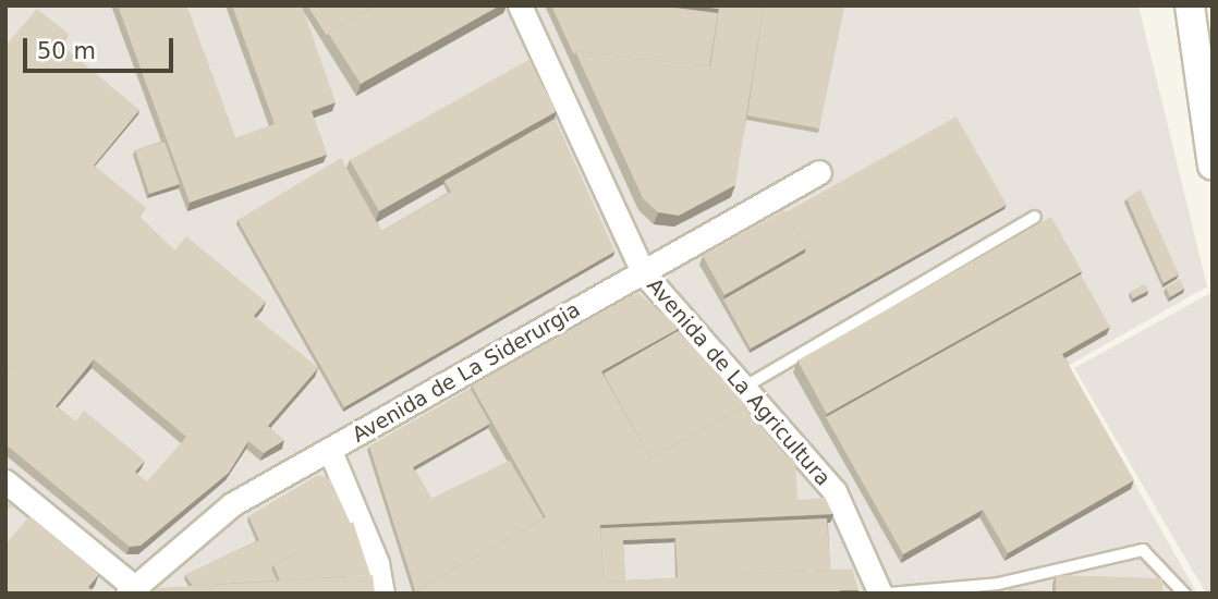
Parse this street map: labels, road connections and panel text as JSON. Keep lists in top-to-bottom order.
{
  "streets": {
    "street": ["Avenida de La Siderurgia", "Avenida de La Agricultura"]
  },
  "crossings": [
    ["Avenida de La Siderurgia", "Avenida de La Agricultura"]
  ],
  "scale_bar": "50 m"
}
